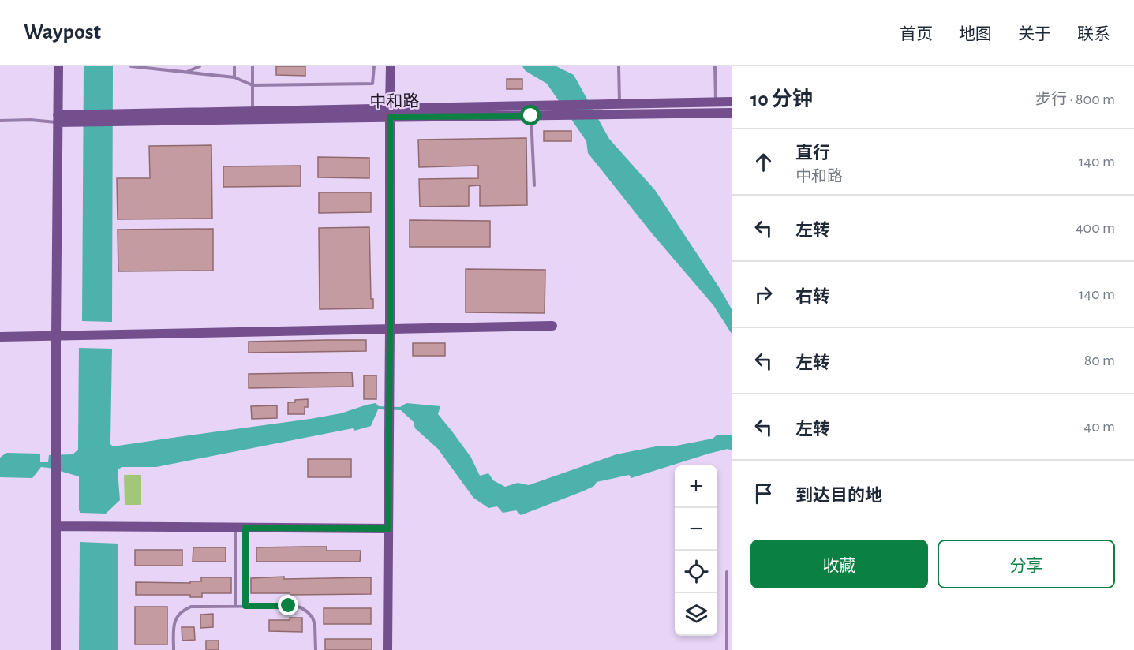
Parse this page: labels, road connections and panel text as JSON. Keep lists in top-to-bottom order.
{
  "streets": {
    "main road": ["中和路"]
  },
  "page": {
    "header": "Waypost",
    "nav": [
      "首页",
      "地图",
      "关于",
      "联系"
    ],
    "heading": ["10 分钟", "步行 · 800 m"],
    "list": [
      ["直行", "中和路", "140 m"],
      ["左转", "400 m"],
      ["右转", "140 m"],
      ["左转", "80 m"],
      ["左转", "40 m"],
      "到达目的地"
    ],
    "map_buttons": ["+", "−"],
    "buttons": ["收藏", "分享"]
  }
}
